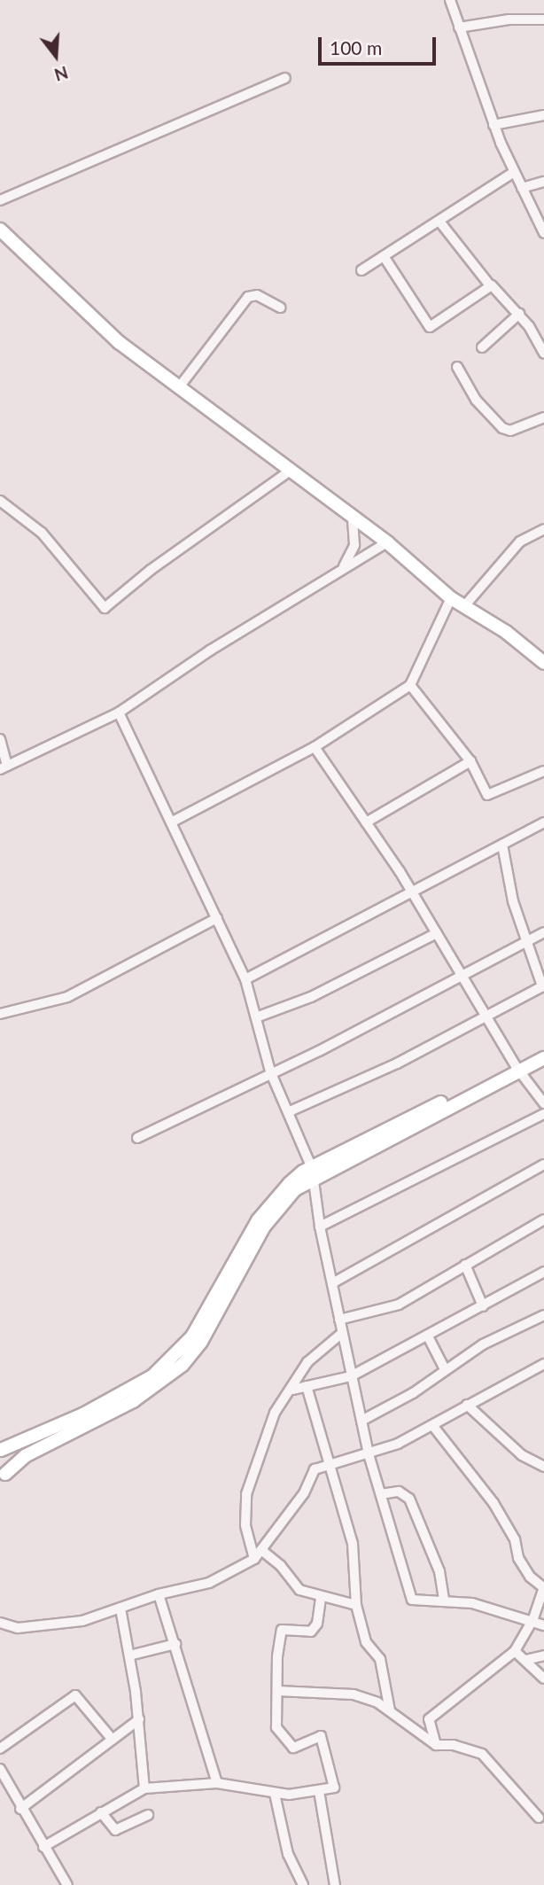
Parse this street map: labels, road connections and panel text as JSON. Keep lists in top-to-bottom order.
{
  "scale_bar": "100 m",
  "north": "bottom"
}
